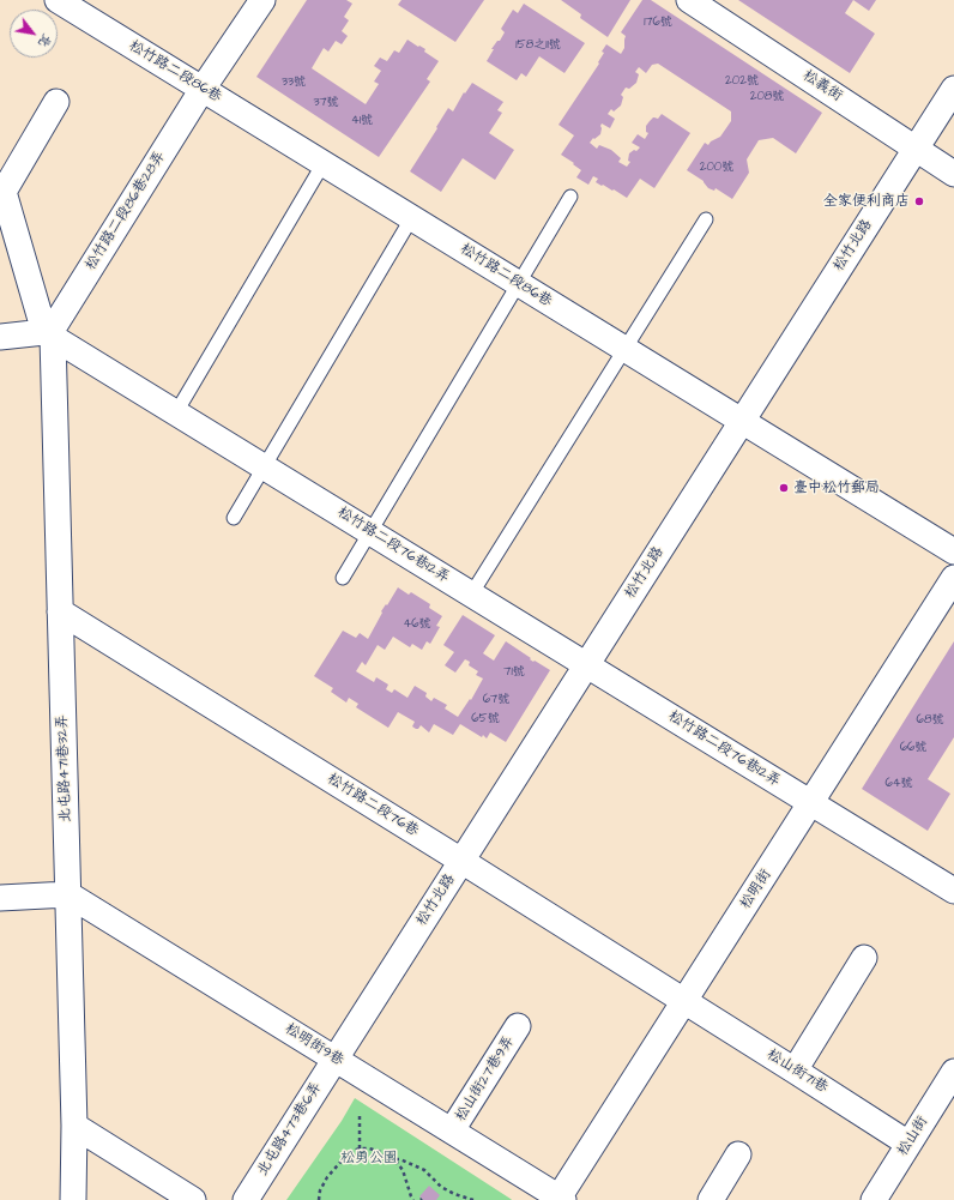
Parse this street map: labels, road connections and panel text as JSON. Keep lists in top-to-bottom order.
{
  "streets": {
    "street": [
      "松竹路二段86巷",
      "松義街",
      "松竹路二段86巷28弄",
      "松竹北路",
      "松竹路二段76巷12弄",
      "北屯路471巷32弄",
      "松竹路二段76巷",
      "松明街",
      "松明街9巷",
      "松山街71巷",
      "松山街27巷9弄",
      "北屯路473巷6弄",
      "松山街"
    ]
  },
  "crossings": [
    ["松竹路二段86巷", "松竹路二段86巷28弄"],
    ["松竹路二段86巷", "松竹北路"],
    ["松義街", "松竹北路"],
    ["松竹路二段86巷28弄", "松竹路二段76巷12弄"],
    ["松竹路二段86巷28弄", "北屯路471巷32弄"],
    ["松竹北路", "松竹路二段76巷12弄"],
    ["松竹北路", "松竹路二段76巷"],
    ["松竹北路", "松明街9巷"],
    ["松竹北路", "北屯路473巷6弄"],
    ["松竹路二段76巷12弄", "北屯路471巷32弄"],
    ["松竹路二段76巷12弄", "松明街"],
    ["北屯路471巷32弄", "松竹路二段76巷"],
    ["北屯路471巷32弄", "松明街9巷"],
    ["松竹路二段76巷", "松明街"],
    ["松竹路二段76巷", "松山街71巷"],
    ["松明街", "松明街9巷"],
    ["松明街", "松山街71巷"],
    ["松明街9巷", "松山街27巷9弄"],
    ["松明街9巷", "北屯路473巷6弄"],
    ["松山街71巷", "松山街"]
  ],
  "parks": ["松勇公園"],
  "places": ["全家便利商店", "臺中松竹郵局"],
  "house_numbers": [
    "176號",
    "158之11號",
    "202號",
    "33號",
    "208號",
    "37號",
    "41號",
    "200號",
    "46號",
    "71號",
    "67號",
    "65號",
    "68號",
    "66號",
    "64號"
  ],
  "north": "bottom right"
}
